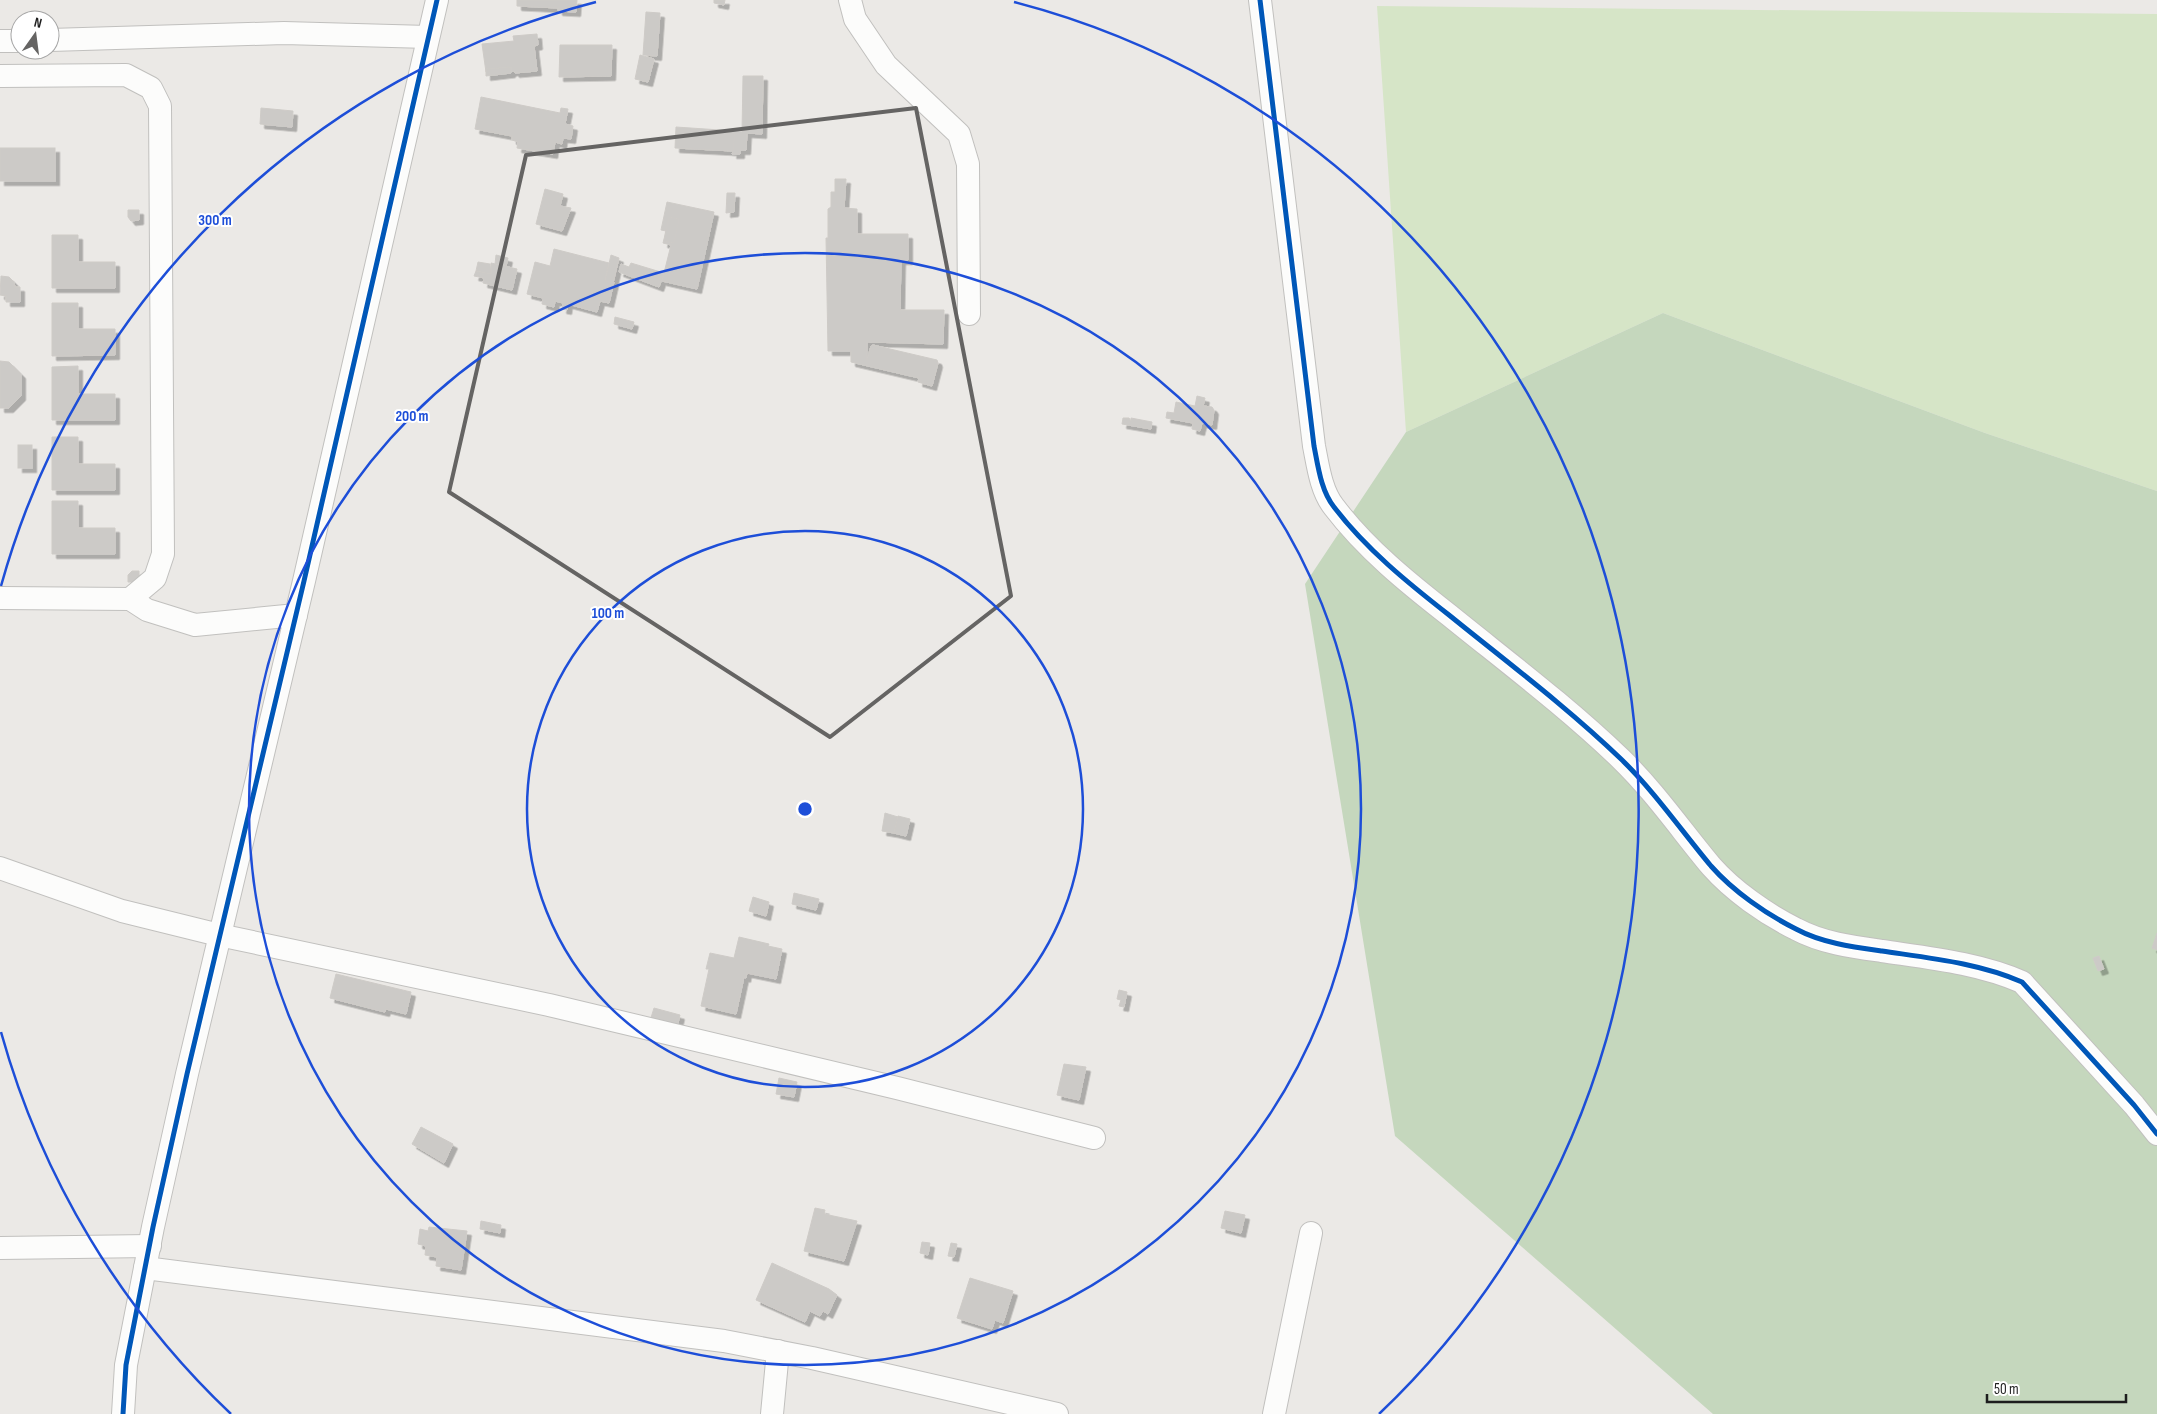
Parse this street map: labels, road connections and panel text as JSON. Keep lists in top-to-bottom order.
{
  "scale_bar": "50 m",
  "north": "top",
  "rings": ["300 m", "200 m", "100 m"]
}
